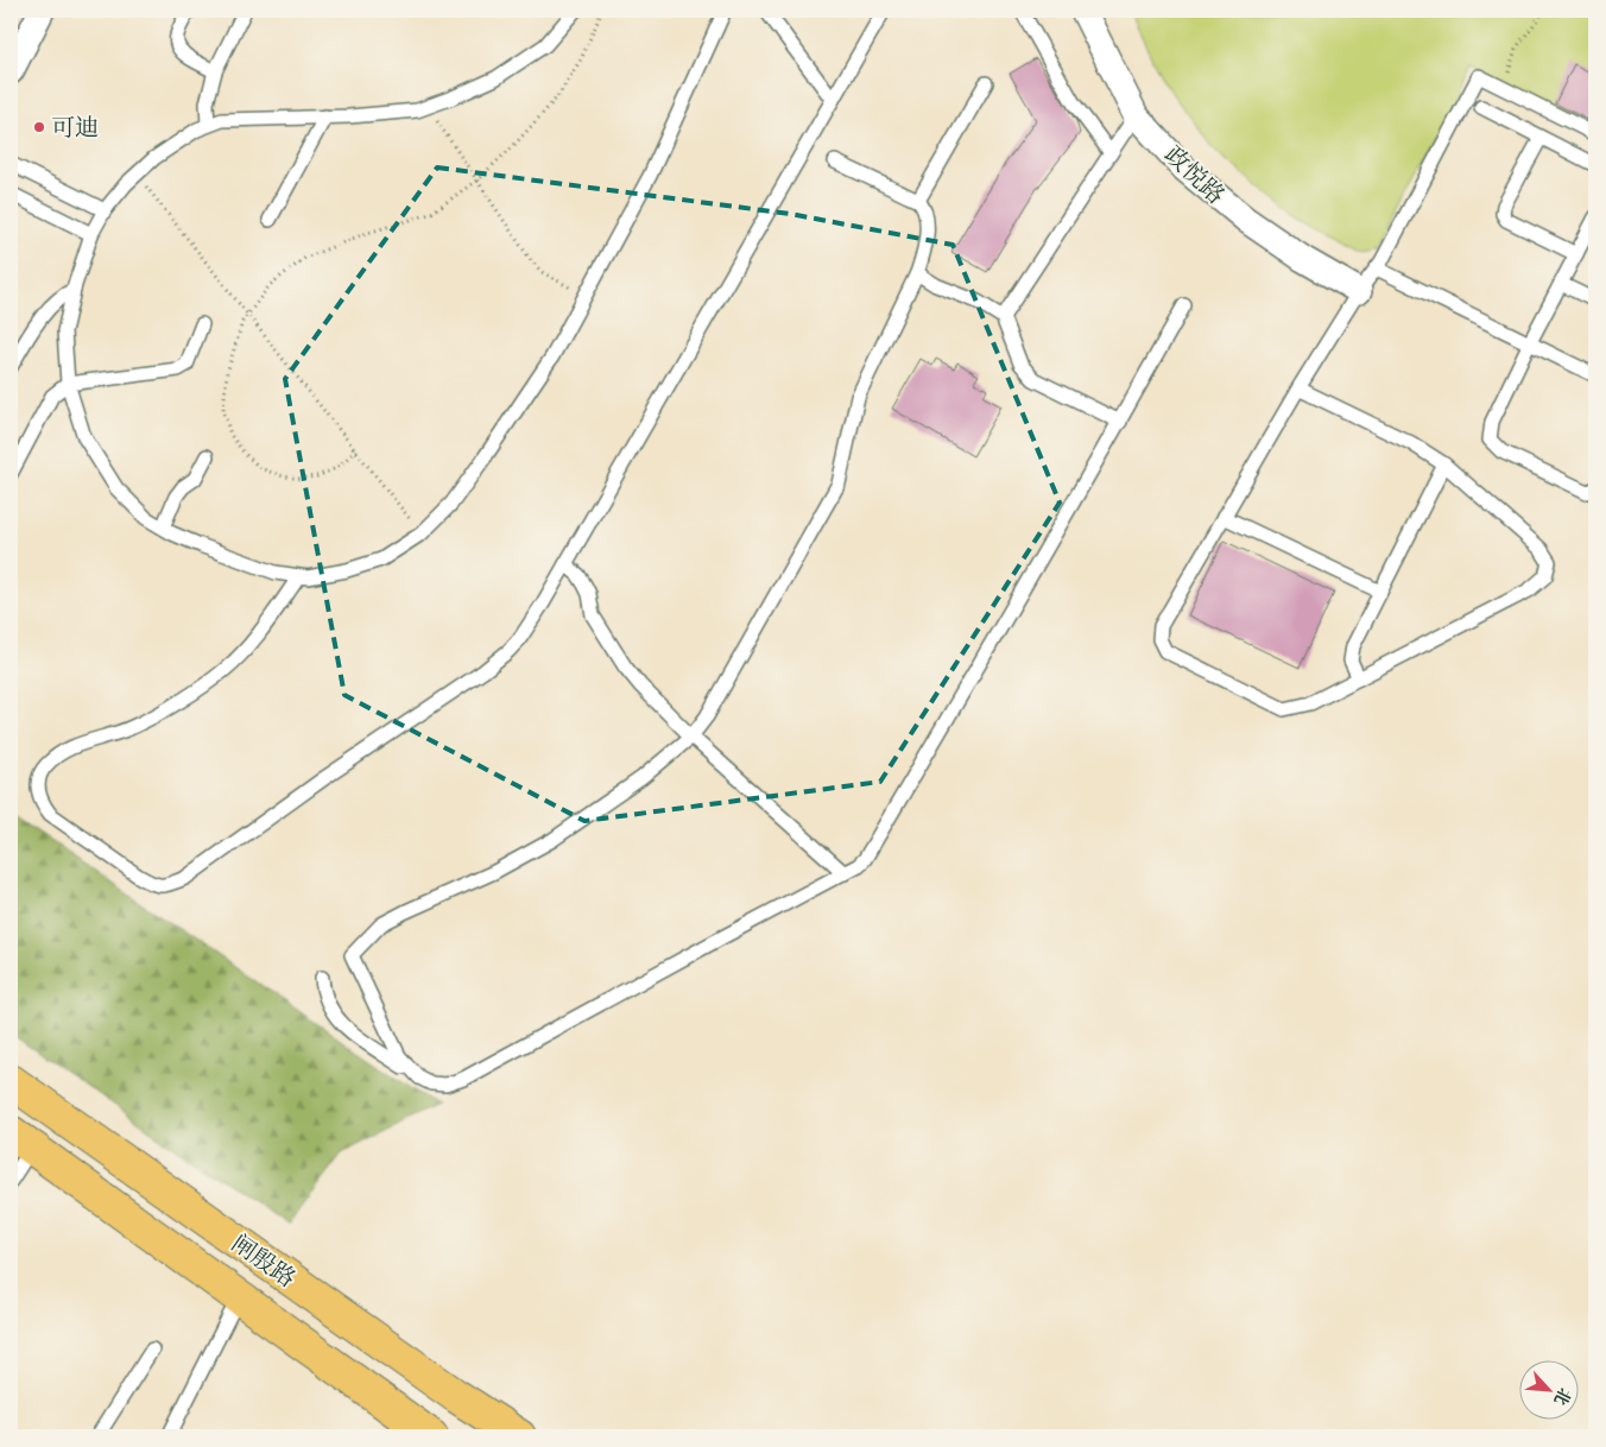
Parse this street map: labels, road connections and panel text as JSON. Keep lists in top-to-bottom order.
{
  "streets": {
    "main road": ["闸殷路"],
    "street": ["政悦路"]
  },
  "places": ["可迪"],
  "north": "bottom right"
}
